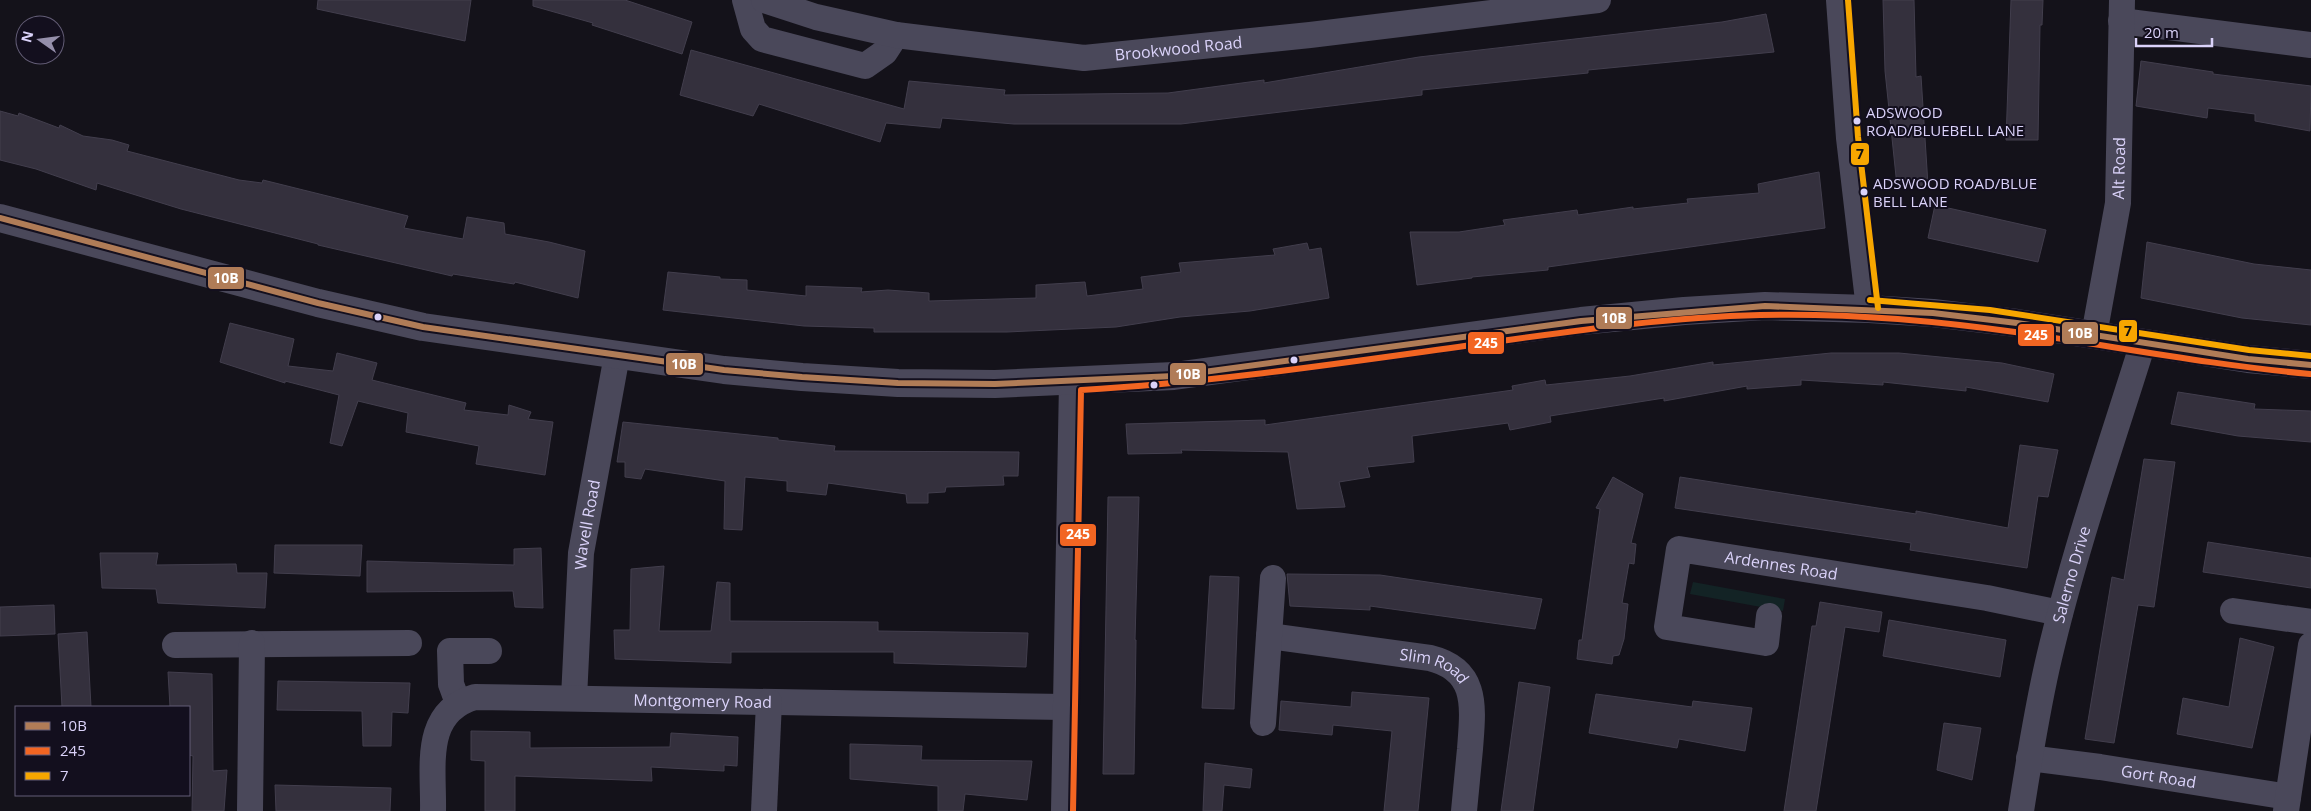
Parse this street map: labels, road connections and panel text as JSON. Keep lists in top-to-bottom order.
{
  "streets": {
    "street": [
      "Brookwood Road",
      "Alt Road",
      "Wavell Road",
      "Ardennes Road",
      "Salerno Drive",
      "Slim Road",
      "Montgomery Road",
      "Gort Road"
    ]
  },
  "crossings": [
    ["Wavell Road", "Montgomery Road"],
    ["Ardennes Road", "Salerno Drive"],
    ["Salerno Drive", "Gort Road"]
  ],
  "places": ["ADSWOOD ROAD/BLUEBELL LANE", "ADSWOOD ROAD/BLUE BELL LANE"],
  "lines": ["transit line 7", "transit line 10B", "transit line 245"],
  "legend": ["10B", "245", "7"],
  "scale_bar": "20 m",
  "north": "left"
}
